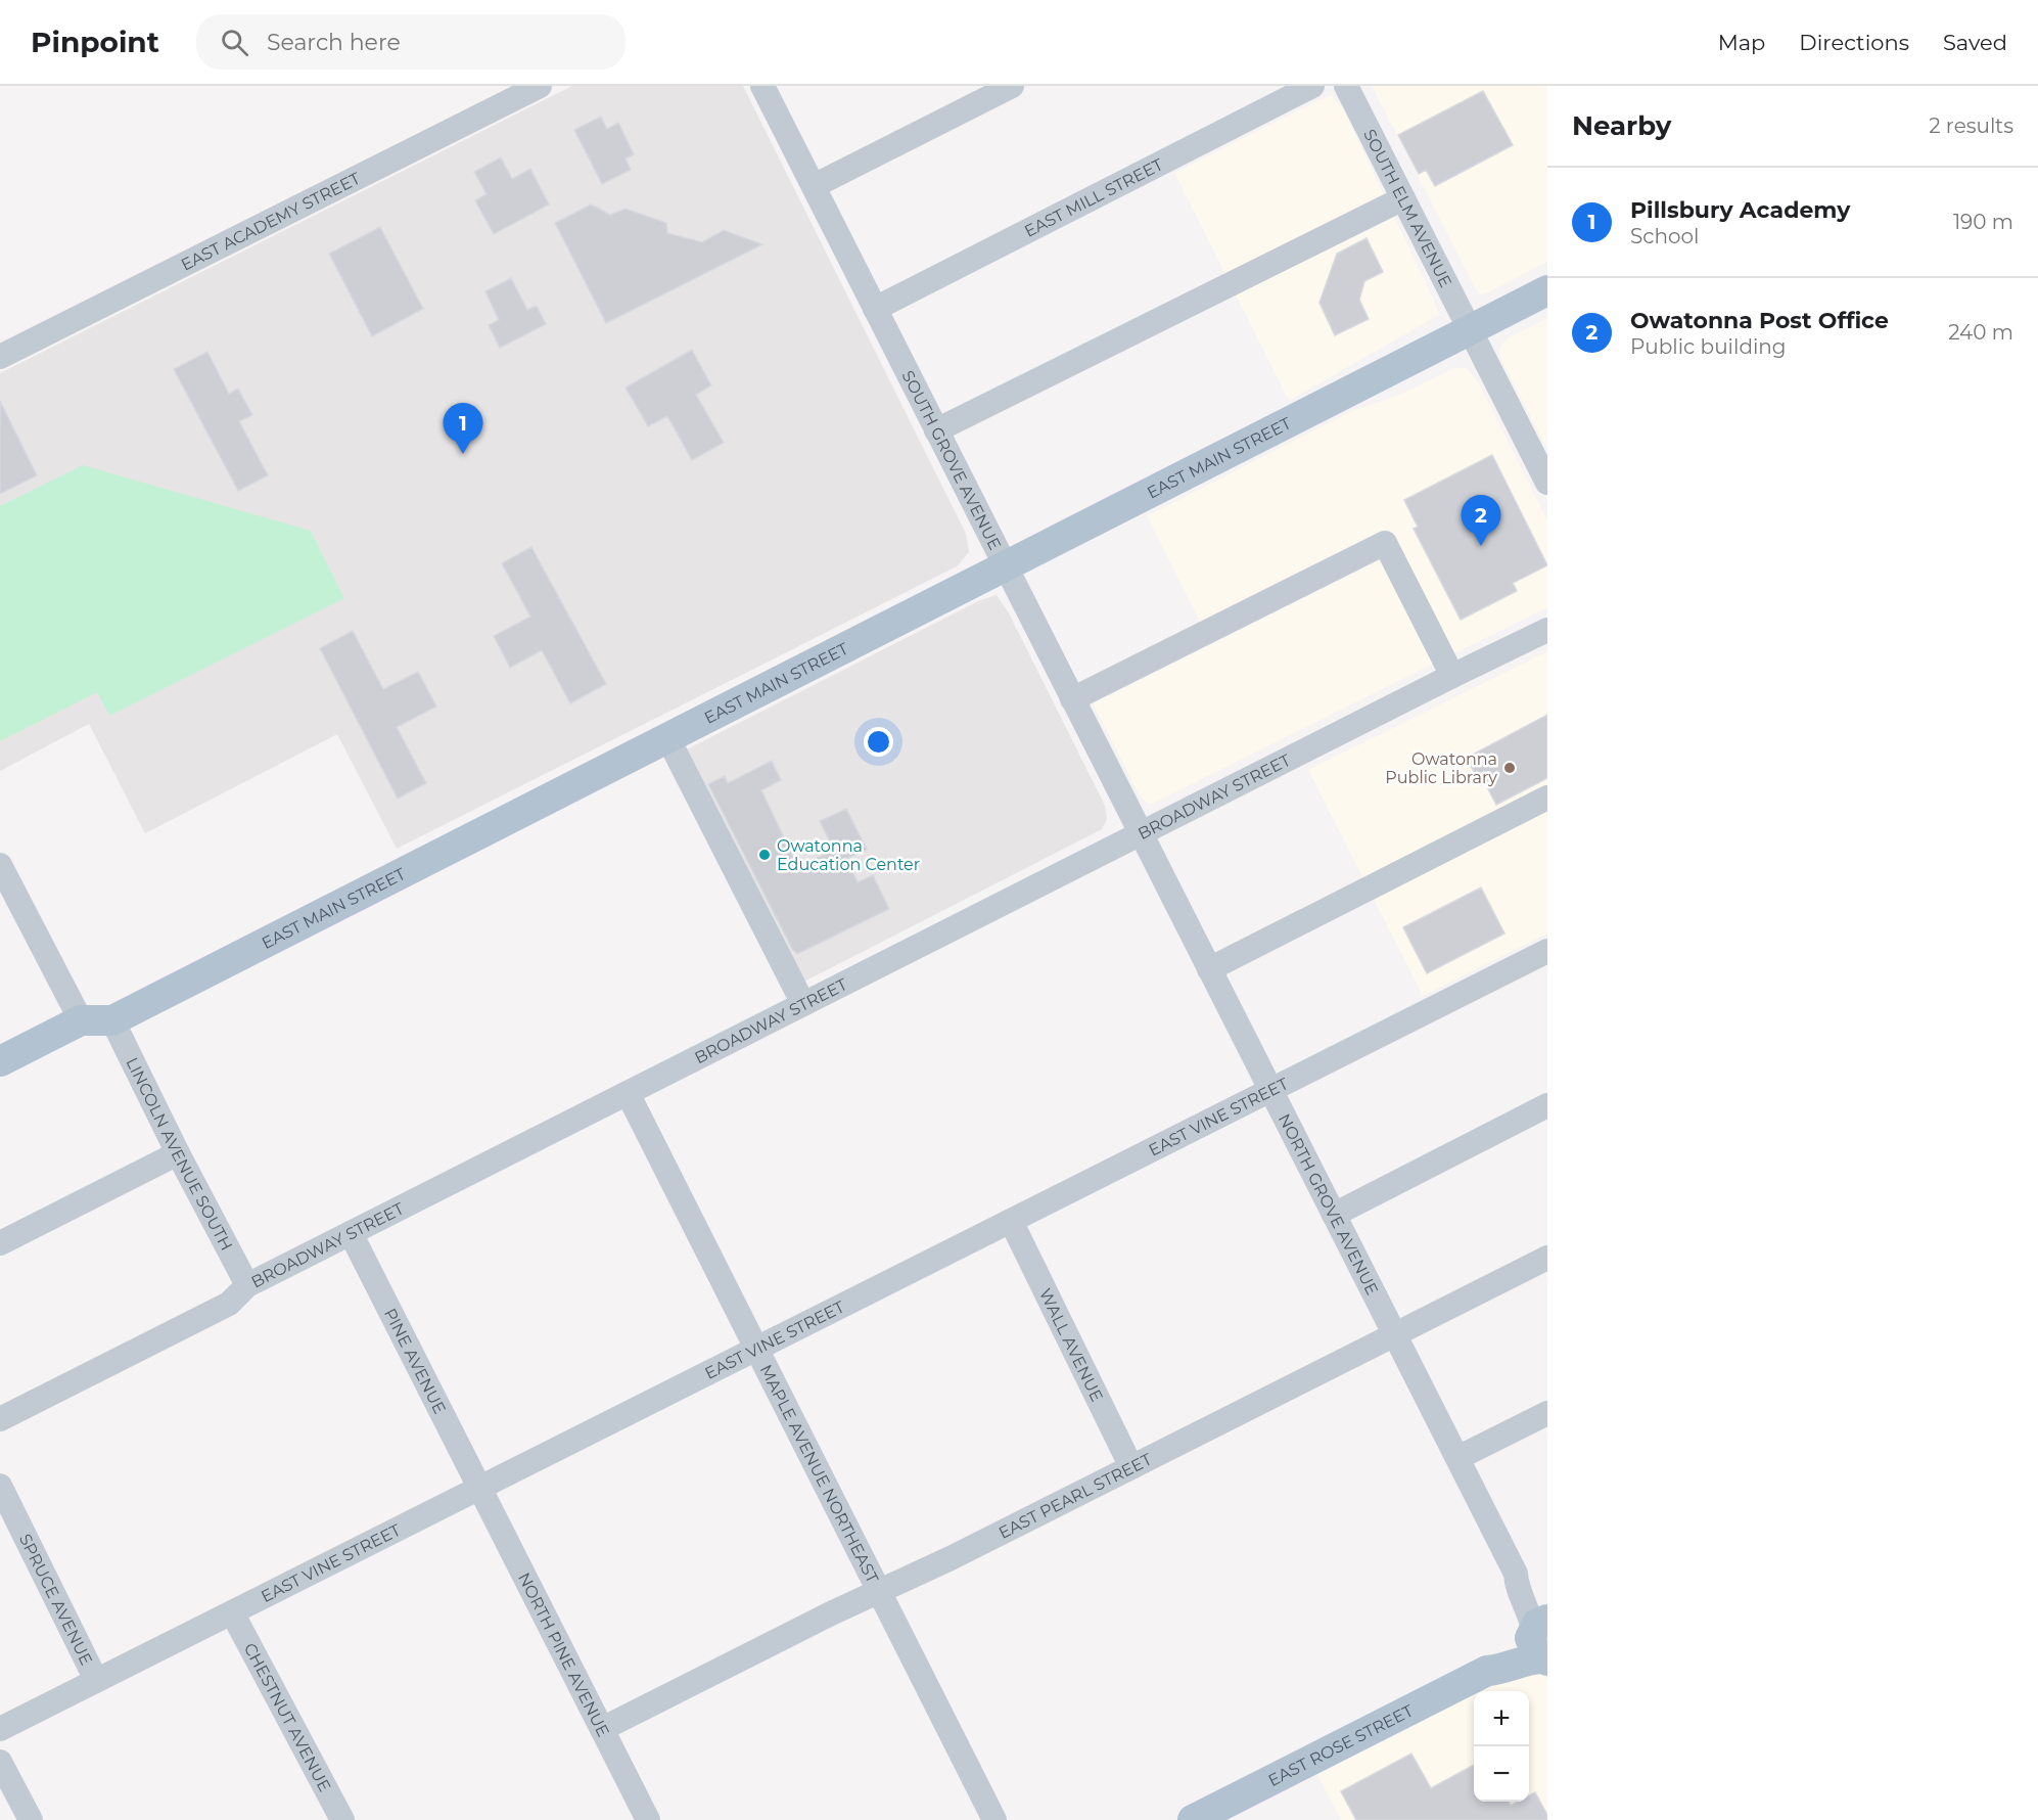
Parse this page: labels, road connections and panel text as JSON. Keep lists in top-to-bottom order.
{
  "streets": {
    "main road": ["EAST MAIN STREET", "EAST ROSE STREET"],
    "street": [
      "EAST MILL STREET",
      "SOUTH ELM AVENUE",
      "EAST ACADEMY STREET",
      "SOUTH GROVE AVENUE",
      "BROADWAY STREET",
      "EAST VINE STREET",
      "LINCOLN AVENUE SOUTH",
      "NORTH GROVE AVENUE",
      "WALL AVENUE",
      "PINE AVENUE",
      "MAPLE AVENUE NORTHEAST",
      "EAST PEARL STREET",
      "SPRUCE AVENUE",
      "NORTH PINE AVENUE",
      "CHESTNUT AVENUE"
    ]
  },
  "crossings": [
    ["EAST MILL STREET", "SOUTH GROVE AVENUE"],
    ["SOUTH ELM AVENUE", "EAST MAIN STREET"],
    ["EAST MAIN STREET", "SOUTH GROVE AVENUE"],
    ["EAST MAIN STREET", "LINCOLN AVENUE SOUTH"],
    ["SOUTH GROVE AVENUE", "BROADWAY STREET"],
    ["SOUTH GROVE AVENUE", "NORTH GROVE AVENUE"],
    ["BROADWAY STREET", "LINCOLN AVENUE SOUTH"],
    ["BROADWAY STREET", "NORTH GROVE AVENUE"],
    ["BROADWAY STREET", "PINE AVENUE"],
    ["BROADWAY STREET", "MAPLE AVENUE NORTHEAST"],
    ["EAST VINE STREET", "NORTH GROVE AVENUE"],
    ["EAST VINE STREET", "WALL AVENUE"],
    ["EAST VINE STREET", "PINE AVENUE"],
    ["EAST VINE STREET", "MAPLE AVENUE NORTHEAST"],
    ["EAST VINE STREET", "SPRUCE AVENUE"],
    ["EAST VINE STREET", "NORTH PINE AVENUE"],
    ["EAST VINE STREET", "CHESTNUT AVENUE"],
    ["NORTH GROVE AVENUE", "EAST PEARL STREET"],
    ["NORTH GROVE AVENUE", "EAST ROSE STREET"],
    ["WALL AVENUE", "EAST PEARL STREET"],
    ["PINE AVENUE", "NORTH PINE AVENUE"],
    ["MAPLE AVENUE NORTHEAST", "EAST PEARL STREET"],
    ["EAST PEARL STREET", "NORTH PINE AVENUE"]
  ],
  "places": ["Owatonna Public Library", "Owatonna Education Center"],
  "page": {
    "header": "Pinpoint",
    "search": "Search here",
    "nav": ["Map", "Directions", "Saved"],
    "heading": ["Nearby", "2 results"],
    "list": [
      {
        "mark": "1",
        "name": "Pillsbury Academy",
        "note": "School",
        "value": "190 m"
      },
      {
        "mark": "2",
        "name": "Owatonna Post Office",
        "note": "Public building",
        "value": "240 m"
      }
    ],
    "pins": ["1", "2"],
    "map_buttons": ["+", "−"]
  }
}
